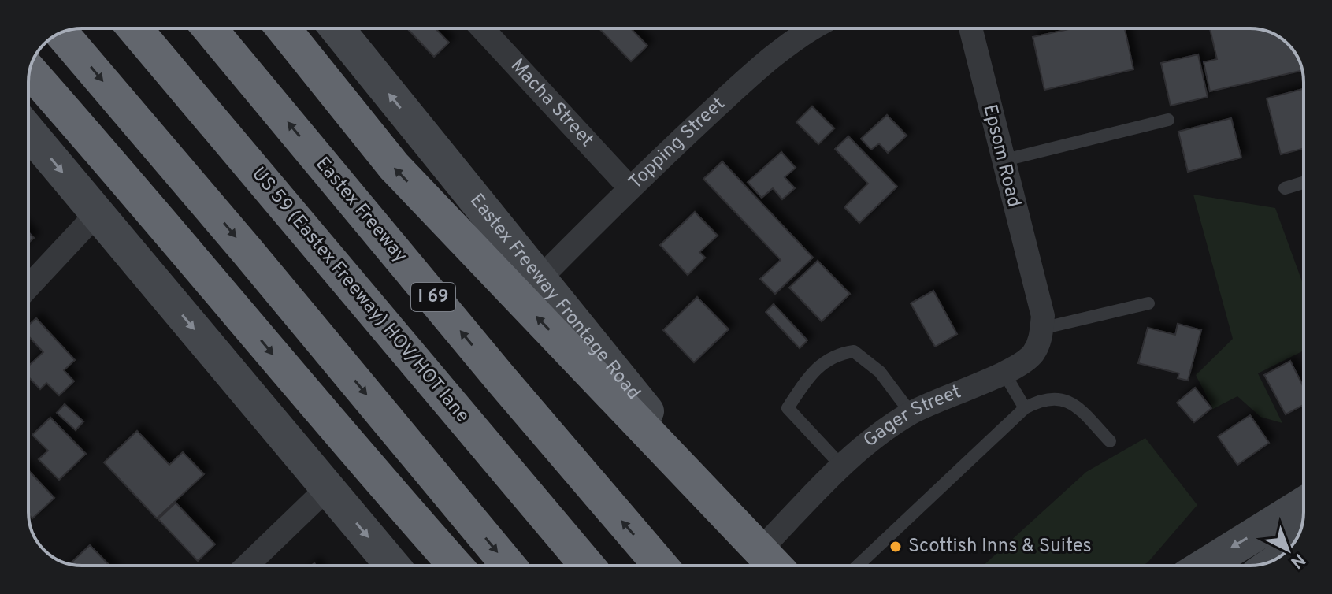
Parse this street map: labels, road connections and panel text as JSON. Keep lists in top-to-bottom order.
{
  "streets": {
    "highway": ["Eastex Freeway", "US 59 (Eastex Freeway) HOV/HOT lane", "I 69"],
    "main road": ["Eastex Freeway Frontage Road"],
    "street": [
      "Macha Street",
      "Topping Street",
      "Epsom Road",
      "Gager Street"
    ]
  },
  "crossings": [
    ["Macha Street", "Topping Street"],
    ["Topping Street", "Eastex Freeway Frontage Road"],
    ["Epsom Road", "Gager Street"],
    ["Eastex Freeway Frontage Road", "Gager Street"]
  ],
  "places": ["Scottish Inns & Suites"],
  "north": "bottom right"
}
